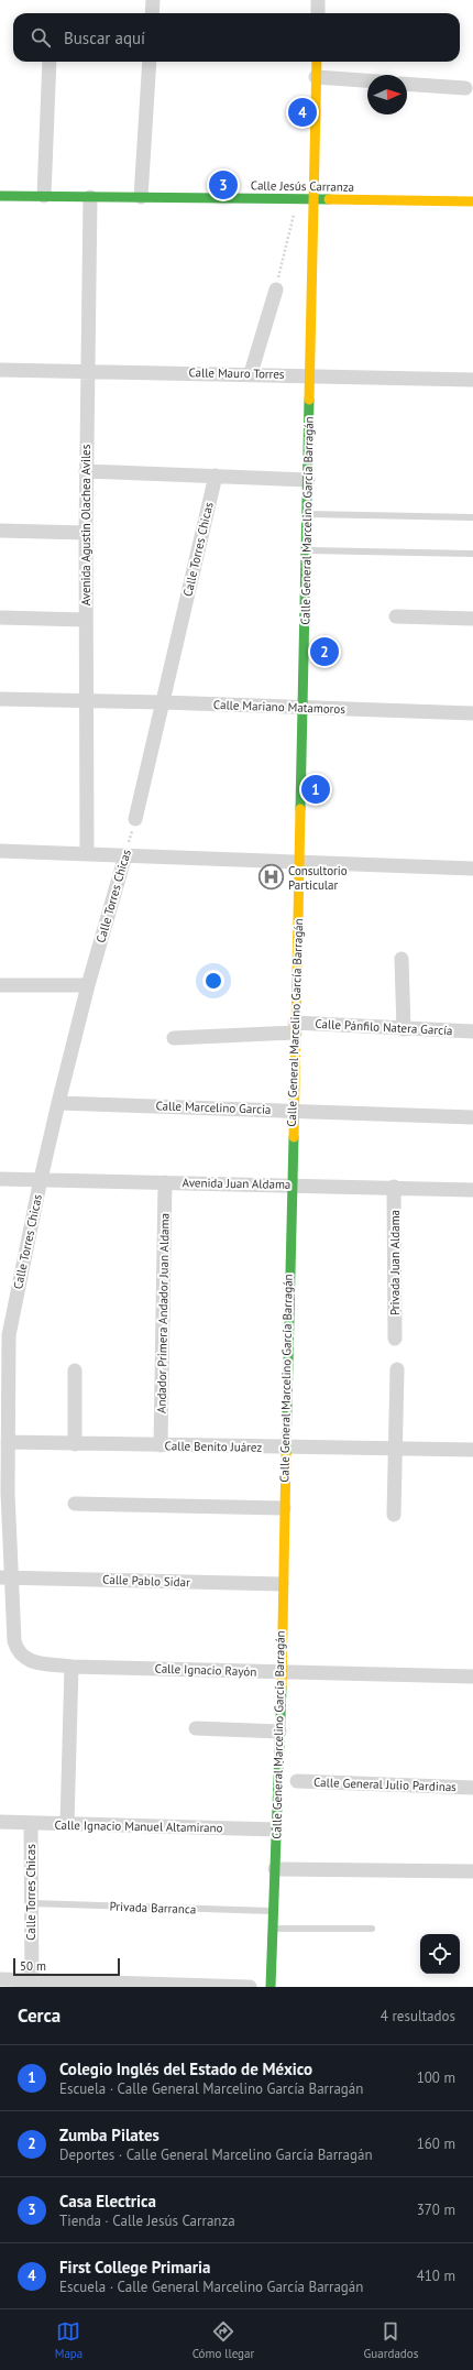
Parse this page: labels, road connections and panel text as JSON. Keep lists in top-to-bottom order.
{
  "streets": {
    "street": [
      "Calle Jesús Carranza",
      "Calle Mauro Torres",
      "Calle General Marcelino García Barragán",
      "Avenida Agustin Olachea Aviles",
      "Calle Torres Chicas",
      "Calle Mariano Matamoros",
      "Calle Pánfilo Natera García",
      "Calle Marcelino Garcia",
      "Avenida Juan Aldama",
      "Privada Juan Aldama",
      "Andador Primera Andador Juan Aldama",
      "Calle Benito Juárez",
      "Calle Pablo Sidar",
      "Calle Ignacio Rayón",
      "Calle General Julio Pardinas",
      "Calle Ignacio Manuel Altamirano"
    ],
    "lane": ["Privada Barranca"]
  },
  "crossings": [
    ["Calle Jesús Carranza", "Calle General Marcelino García Barragán"],
    ["Calle Jesús Carranza", "Avenida Agustin Olachea Aviles"],
    ["Calle Mauro Torres", "Calle General Marcelino García Barragán"],
    ["Calle Mauro Torres", "Avenida Agustin Olachea Aviles"],
    ["Calle General Marcelino García Barragán", "Calle Mariano Matamoros"],
    ["Calle General Marcelino García Barragán", "Calle Pánfilo Natera García"],
    ["Calle General Marcelino García Barragán", "Calle Marcelino Garcia"],
    ["Calle General Marcelino García Barragán", "Avenida Juan Aldama"],
    ["Calle General Marcelino García Barragán", "Calle Benito Juárez"],
    ["Calle General Marcelino García Barragán", "Calle Pablo Sidar"],
    ["Calle General Marcelino García Barragán", "Calle Ignacio Rayón"],
    ["Calle General Marcelino García Barragán", "Calle Ignacio Manuel Altamirano"],
    ["Calle General Marcelino García Barragán", "Privada Barranca"],
    ["Avenida Agustin Olachea Aviles", "Calle Mariano Matamoros"],
    ["Calle Torres Chicas", "Calle Mariano Matamoros"],
    ["Calle Torres Chicas", "Calle Marcelino Garcia"],
    ["Calle Torres Chicas", "Avenida Juan Aldama"],
    ["Calle Torres Chicas", "Calle Benito Juárez"],
    ["Calle Torres Chicas", "Calle Pablo Sidar"],
    ["Calle Torres Chicas", "Calle Ignacio Rayón"],
    ["Calle Torres Chicas", "Calle Ignacio Manuel Altamirano"],
    ["Calle Torres Chicas", "Privada Barranca"],
    ["Avenida Juan Aldama", "Privada Juan Aldama"],
    ["Avenida Juan Aldama", "Andador Primera Andador Juan Aldama"],
    ["Andador Primera Andador Juan Aldama", "Calle Benito Juárez"]
  ],
  "places": {
    "hospital": ["Consultorio Particular"]
  },
  "scale_bar": "50 m",
  "north": "right",
  "page": {
    "search": "Buscar aquí",
    "pins": [
      "4",
      "3",
      "2",
      "1"
    ],
    "scale": "50 m",
    "heading": ["Cerca", "4 resultados"],
    "list": [
      {
        "mark": "1",
        "name": "Colegio Inglés del Estado de México",
        "note": "Escuela · Calle General Marcelino García Barragán",
        "value": "100 m"
      },
      {
        "mark": "2",
        "name": "Zumba Pilates",
        "note": "Deportes · Calle General Marcelino García Barragán",
        "value": "160 m"
      },
      {
        "mark": "3",
        "name": "Casa Electrica",
        "note": "Tienda · Calle Jesús Carranza",
        "value": "370 m"
      },
      {
        "mark": "4",
        "name": "First College Primaria",
        "note": "Escuela · Calle General Marcelino García Barragán",
        "value": "410 m"
      }
    ],
    "nav": ["Mapa", "Cómo llegar", "Guardados"]
  }
}
